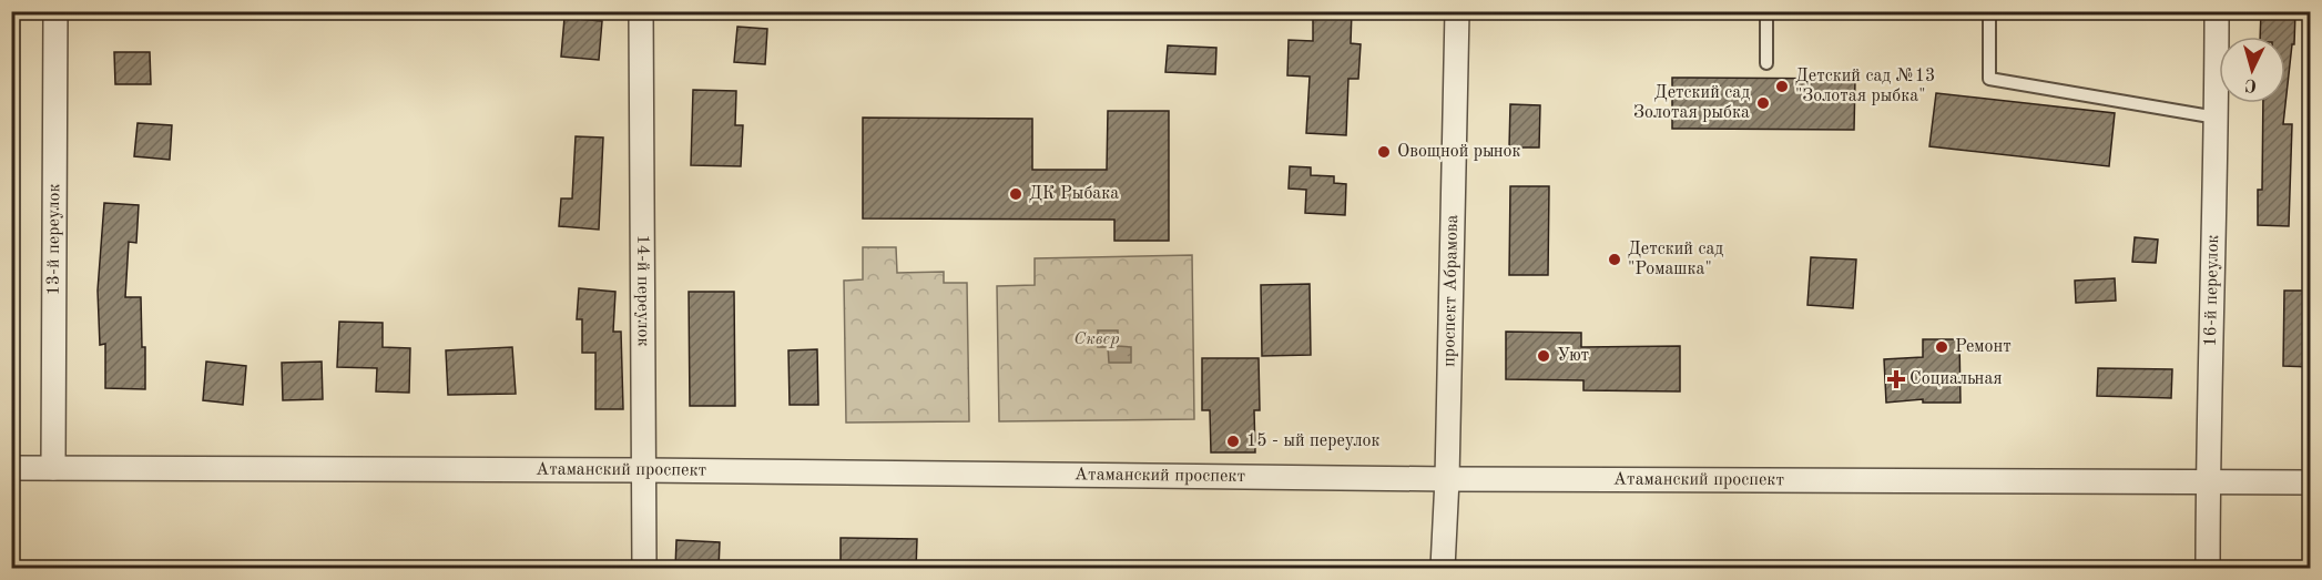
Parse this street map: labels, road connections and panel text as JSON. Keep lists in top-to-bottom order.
{
  "streets": {
    "street": [
      "13-й переулок",
      "14-й переулок",
      "проспект Абрамова",
      "16-й переулок",
      "Атаманский проспект"
    ]
  },
  "crossings": [
    ["13-й переулок", "Атаманский проспект"],
    ["14-й переулок", "Атаманский проспект"],
    ["проспект Абрамова", "Атаманский проспект"],
    ["16-й переулок", "Атаманский проспект"]
  ],
  "parks": ["Сквер"],
  "places": {
    "other": [
      "Детский сад №13 \"Золотая рыбка\"",
      "Детский сад Золотая рыбка",
      "Овощной рынок",
      "ДК Рыбака",
      "Детский сад \"Ромашка\"",
      "Ремонт",
      "Уют",
      "15 - ый переулок"
    ],
    "health": ["Социальная"]
  },
  "north": "bottom"
}
